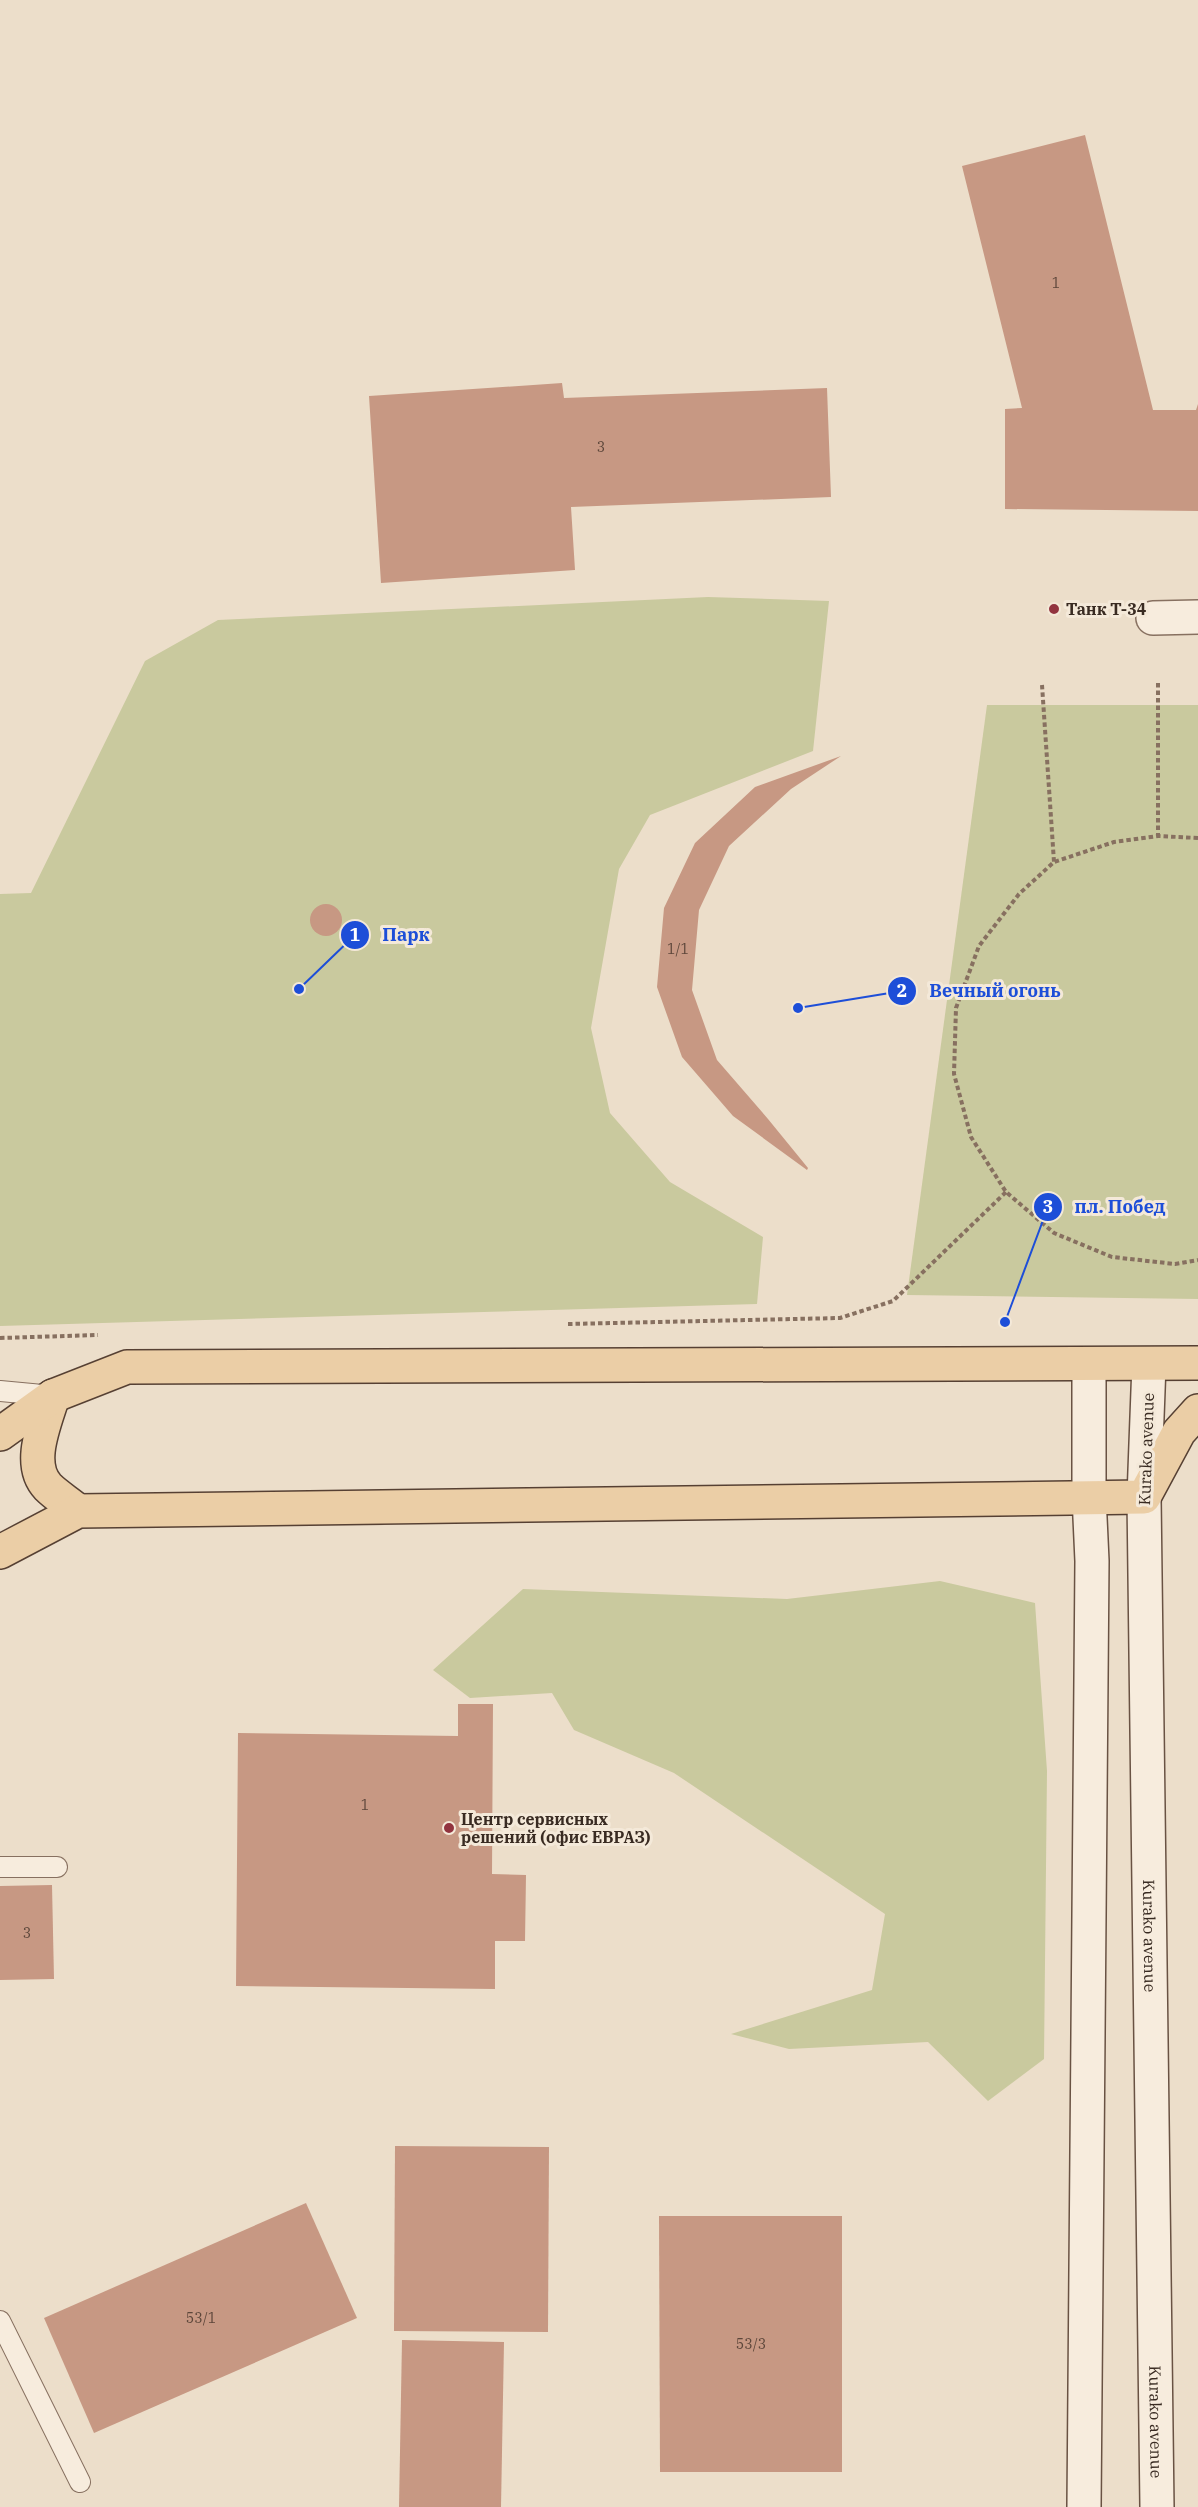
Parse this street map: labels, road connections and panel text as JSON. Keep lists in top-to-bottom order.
{
  "streets": {
    "main road": ["Kurako avenue"]
  },
  "places": [
    "Танк Т-34",
    "Парк",
    "Вечный огонь",
    "пл. Побед",
    "Центр сервисных решений (офис ЕВРАЗ)"
  ],
  "house_numbers": [
    "1",
    "3",
    "1/1",
    "1",
    "3",
    "53/1",
    "53/3"
  ]
}
